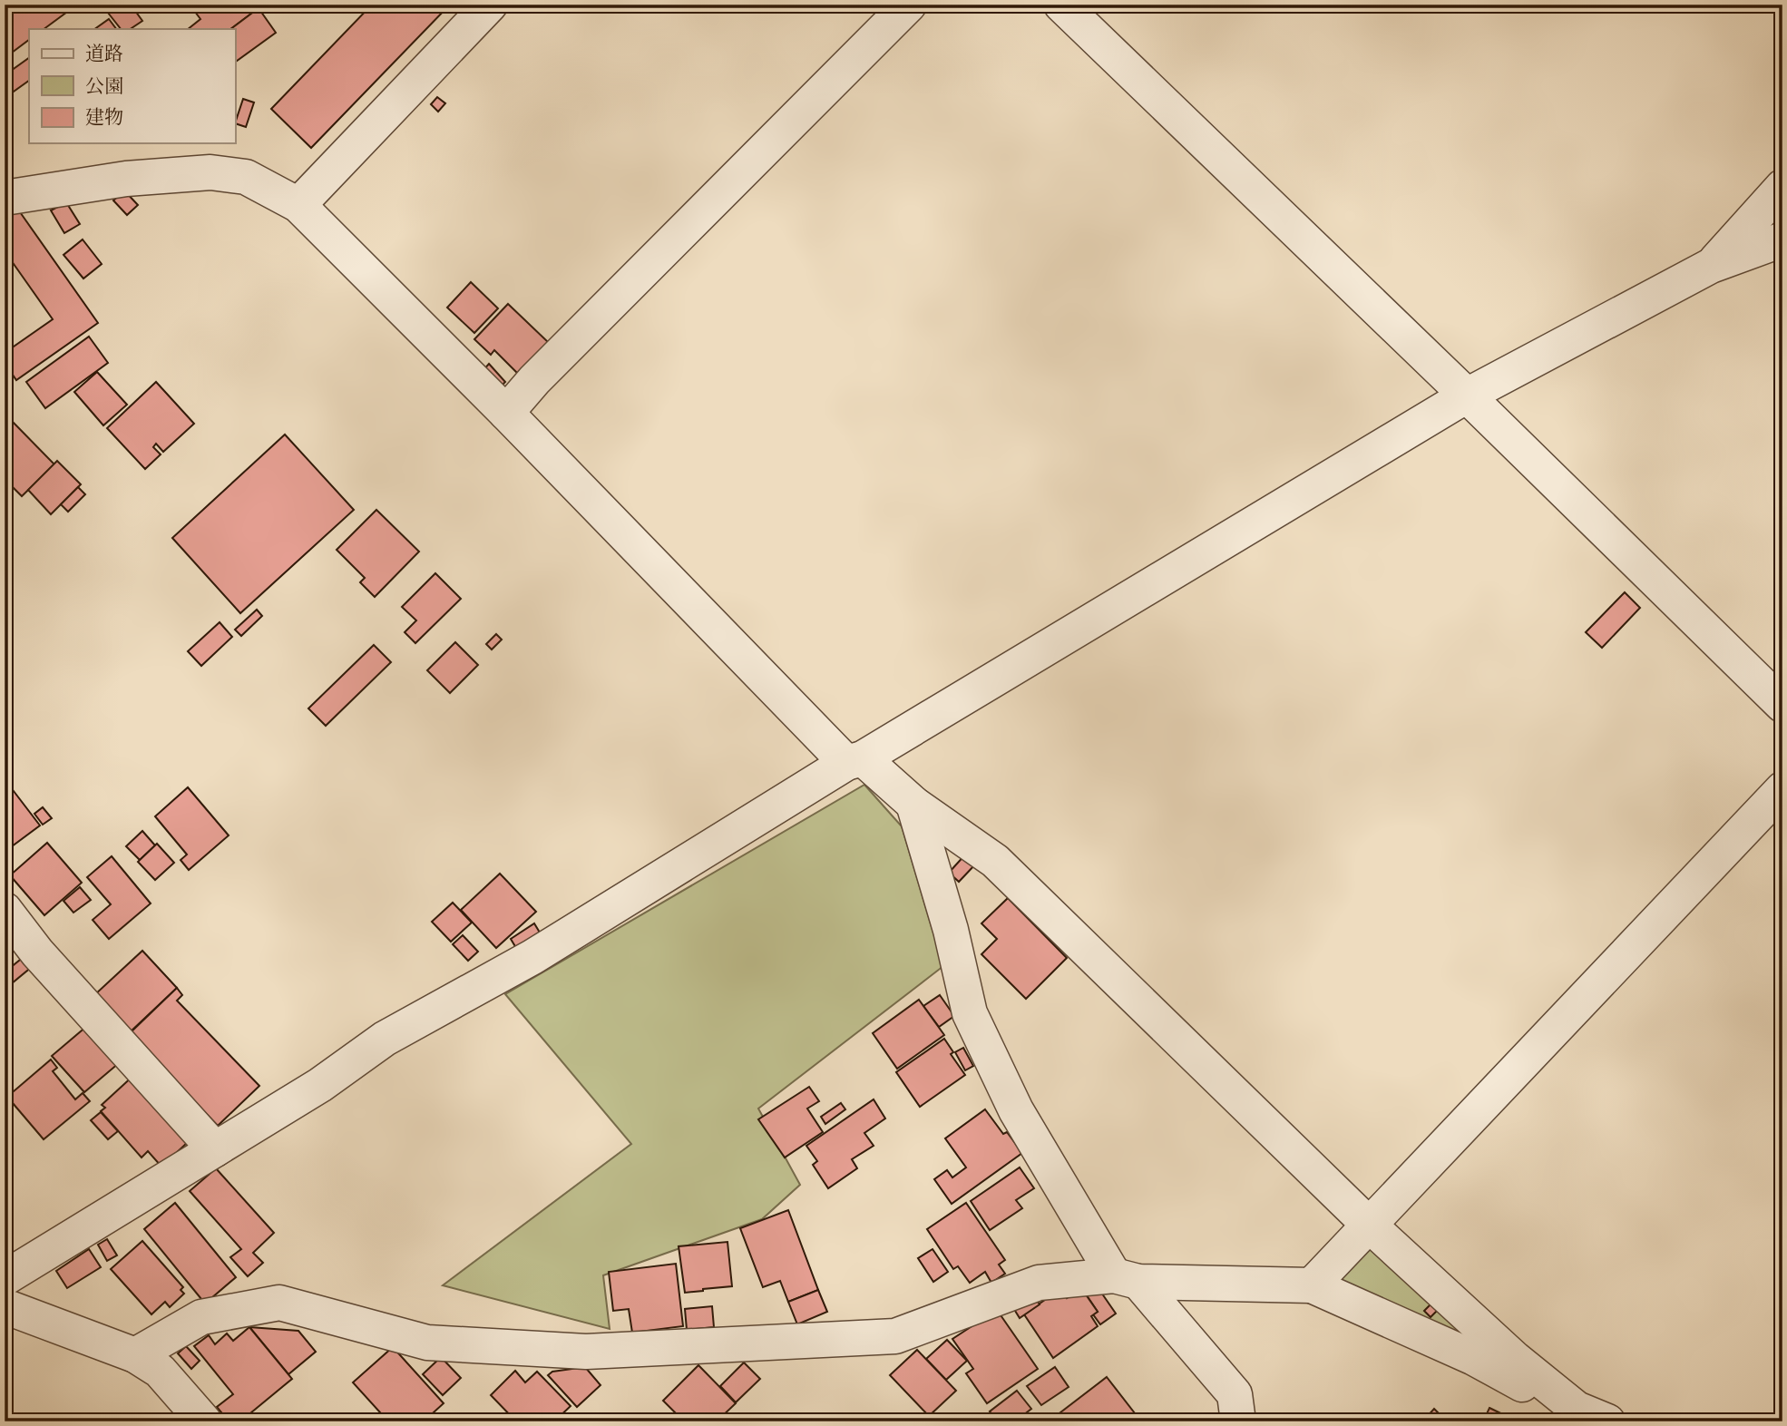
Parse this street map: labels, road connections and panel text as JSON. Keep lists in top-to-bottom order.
{
  "legend": ["道路", "公園", "建物"]
}
